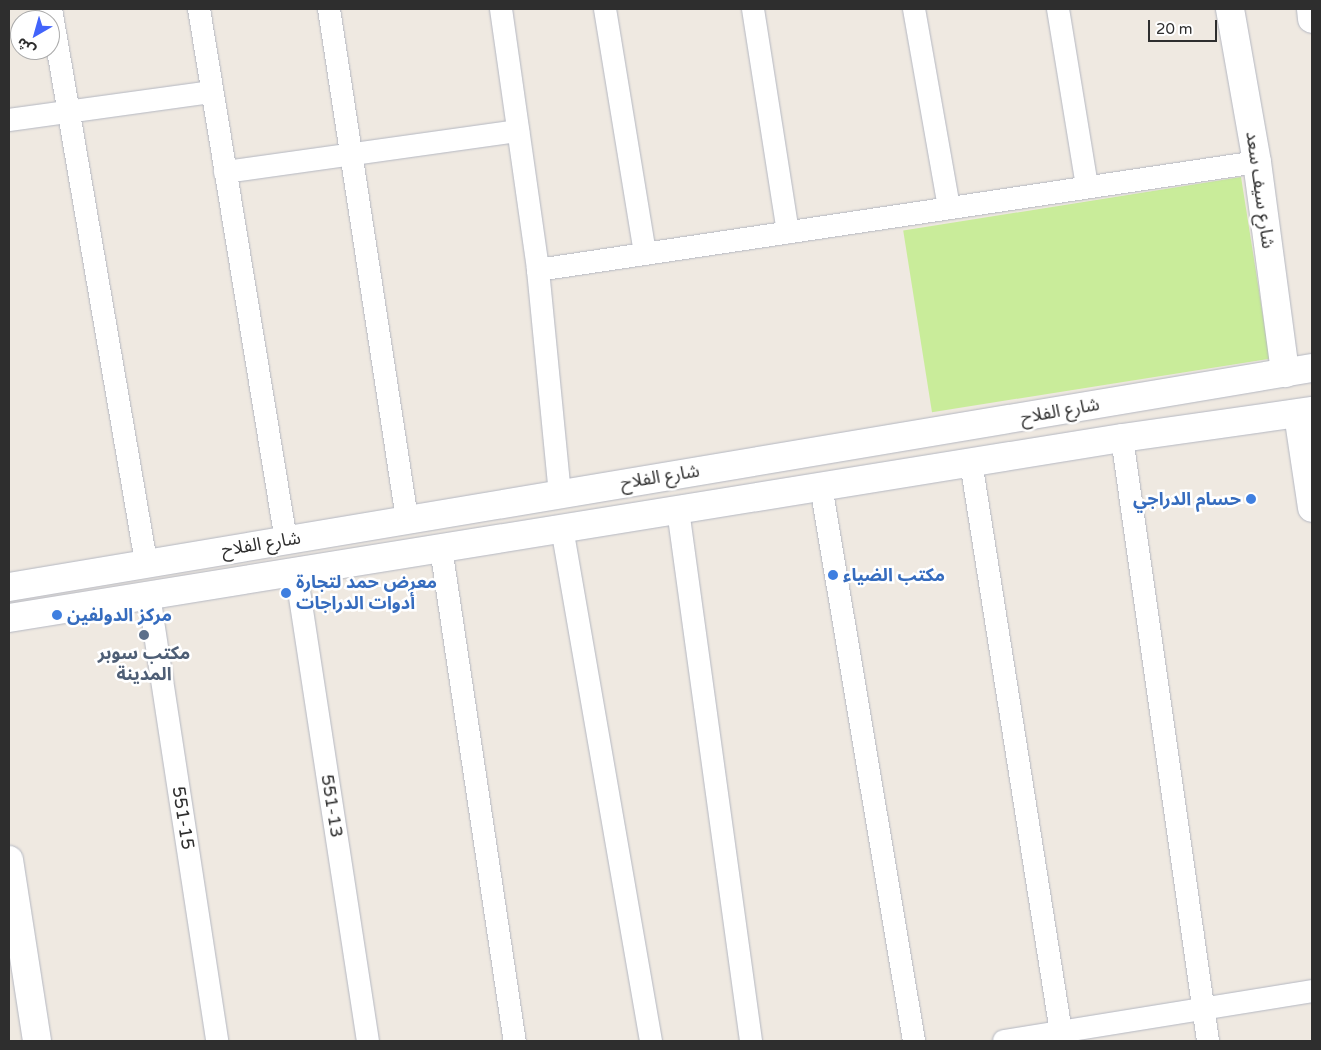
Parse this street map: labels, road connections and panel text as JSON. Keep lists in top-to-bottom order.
{
  "streets": {
    "main road": ["شارع سيف سعد", "شارع الفلاح"],
    "street": ["551-13", "551-15"]
  },
  "crossings": [
    ["شارع سيف سعد", "شارع الفلاح"],
    ["شارع الفلاح", "551-13"],
    ["شارع الفلاح", "551-15"]
  ],
  "places": [
    "حسام الدراجي",
    "مكتب الضياء",
    "معرض حمد لتجارة أدوات الدراجات",
    "مركز الدولفين",
    "مكتب سوبر المدينة"
  ],
  "scale_bar": "20 m",
  "north": "bottom left"
}
